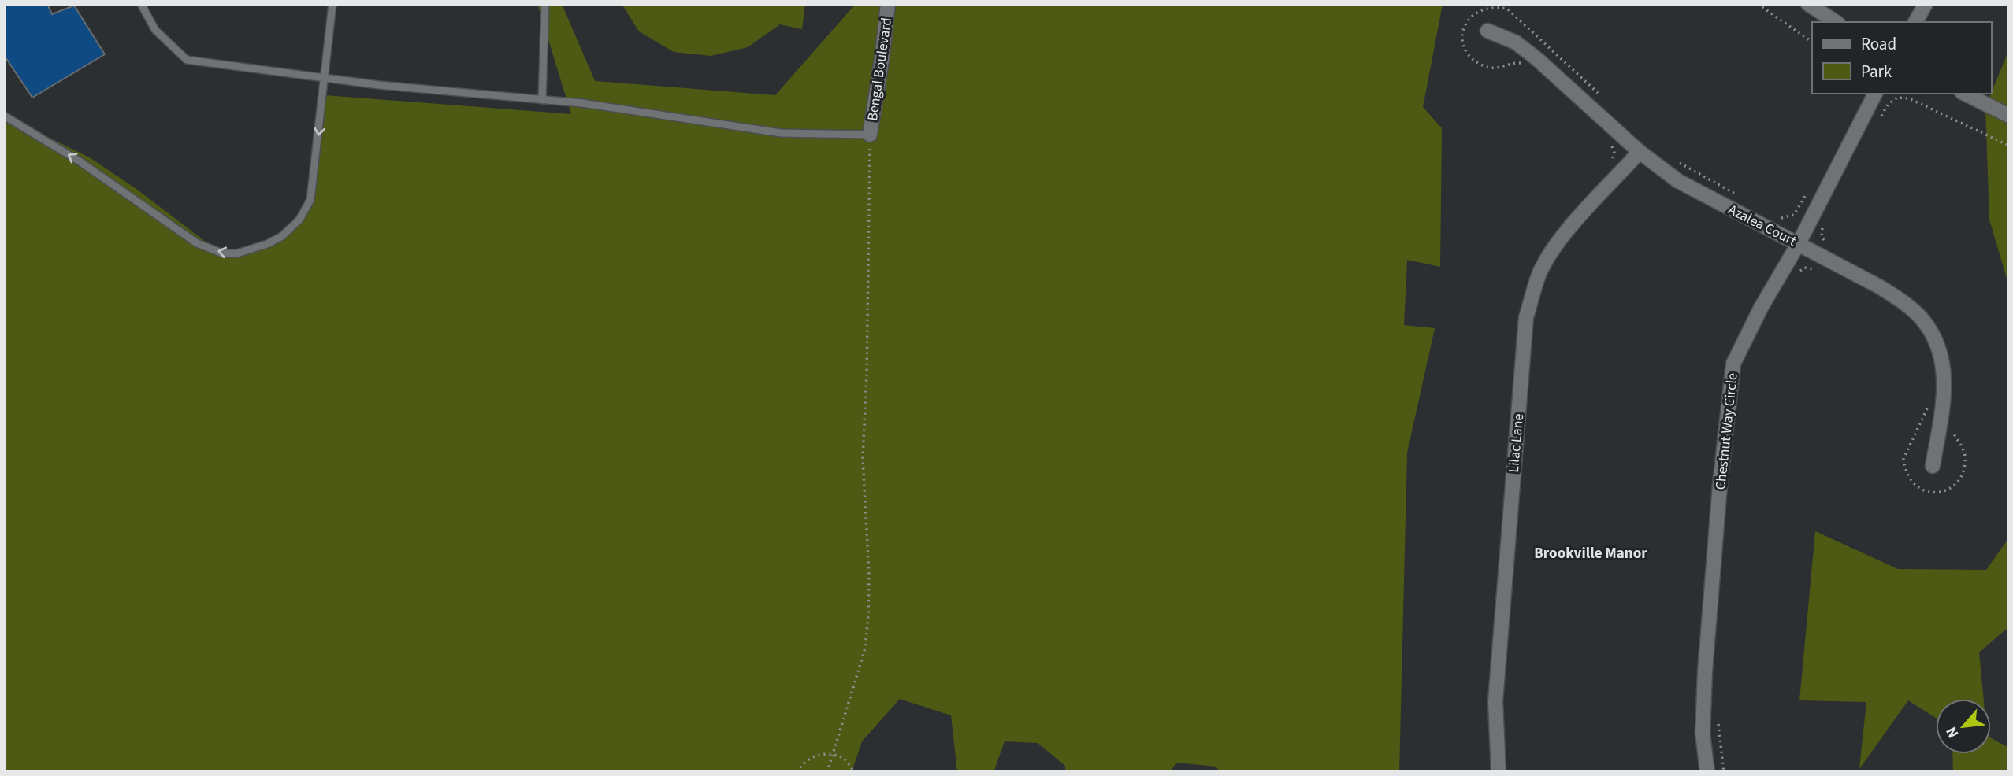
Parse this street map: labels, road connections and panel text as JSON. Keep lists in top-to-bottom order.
{
  "streets": {
    "street": [
      "Bengal Boulevard",
      "Azalea Court",
      "Chestnut Way Circle",
      "Lilac Lane"
    ]
  },
  "crossings": [
    ["Azalea Court", "Chestnut Way Circle"],
    ["Azalea Court", "Lilac Lane"]
  ],
  "districts": ["Brookville Manor"],
  "legend": ["Road", "Park"],
  "north": "bottom left"
}
